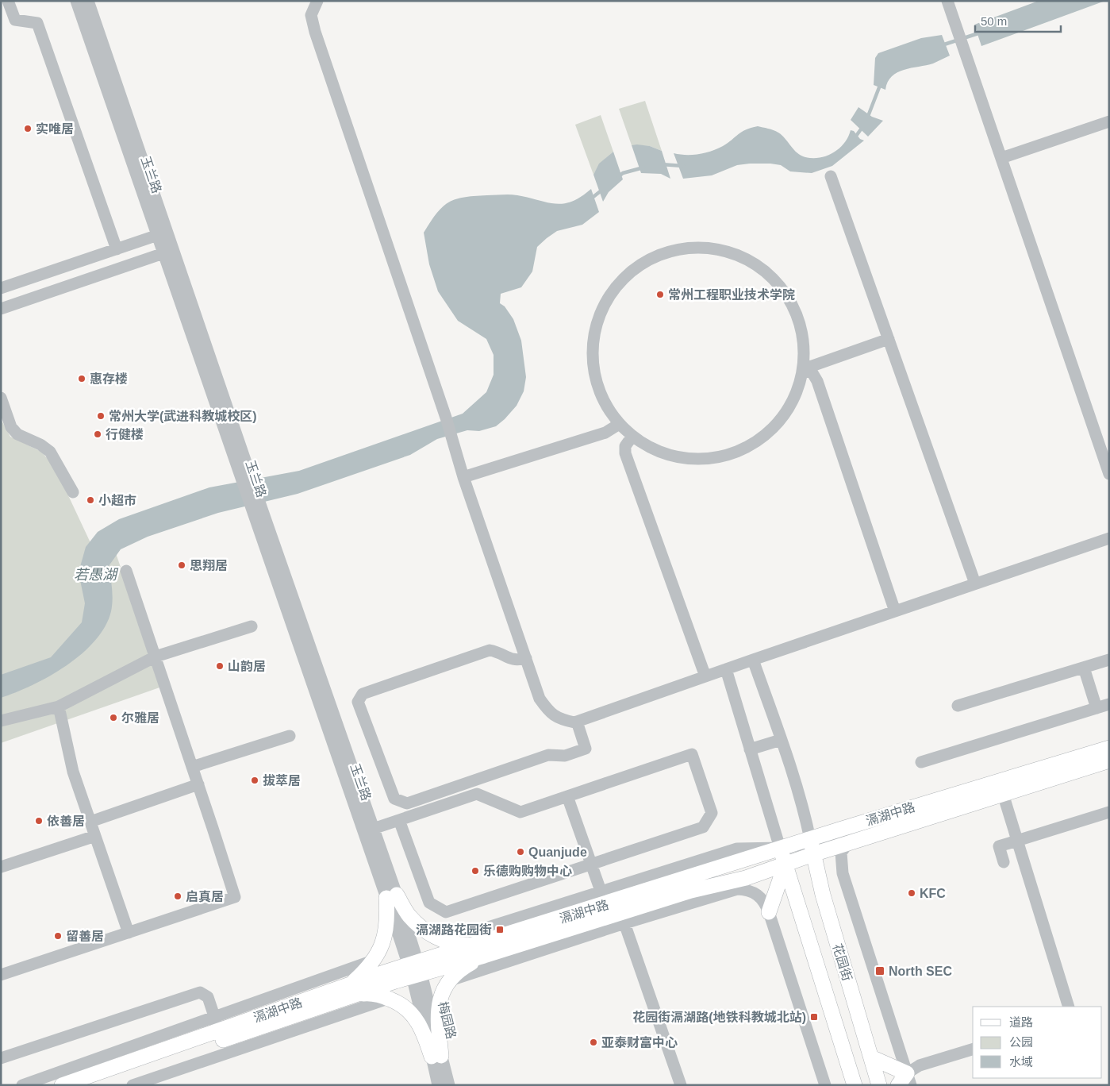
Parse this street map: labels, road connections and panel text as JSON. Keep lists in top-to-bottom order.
{
  "streets": {
    "main road": ["滆湖中路", "花园街"],
    "street": ["玉兰路", "梅园路"]
  },
  "crossings": [
    ["玉兰路", "滆湖中路"],
    ["玉兰路", "梅园路"],
    ["滆湖中路", "花园街"],
    ["滆湖中路", "梅园路"]
  ],
  "water": ["若愚湖"],
  "places": {
    "other": [
      "实唯居",
      "常州工程职业技术学院",
      "惠存楼",
      "常州大学(武进科教城校区)",
      "行健楼",
      "小超市",
      "思翔居",
      "山韵居",
      "尔雅居",
      "拔萃居",
      "依善居",
      "Quanjude",
      "乐德购购物中心",
      "KFC",
      "启真居",
      "留善居",
      "亚泰财富中心"
    ],
    "transit": ["滆湖路花园街", "North SEC", "花园街滆湖路(地铁科教城北站)"]
  },
  "legend": ["道路", "公园", "水域"],
  "scale_bar": "50 m"
}
